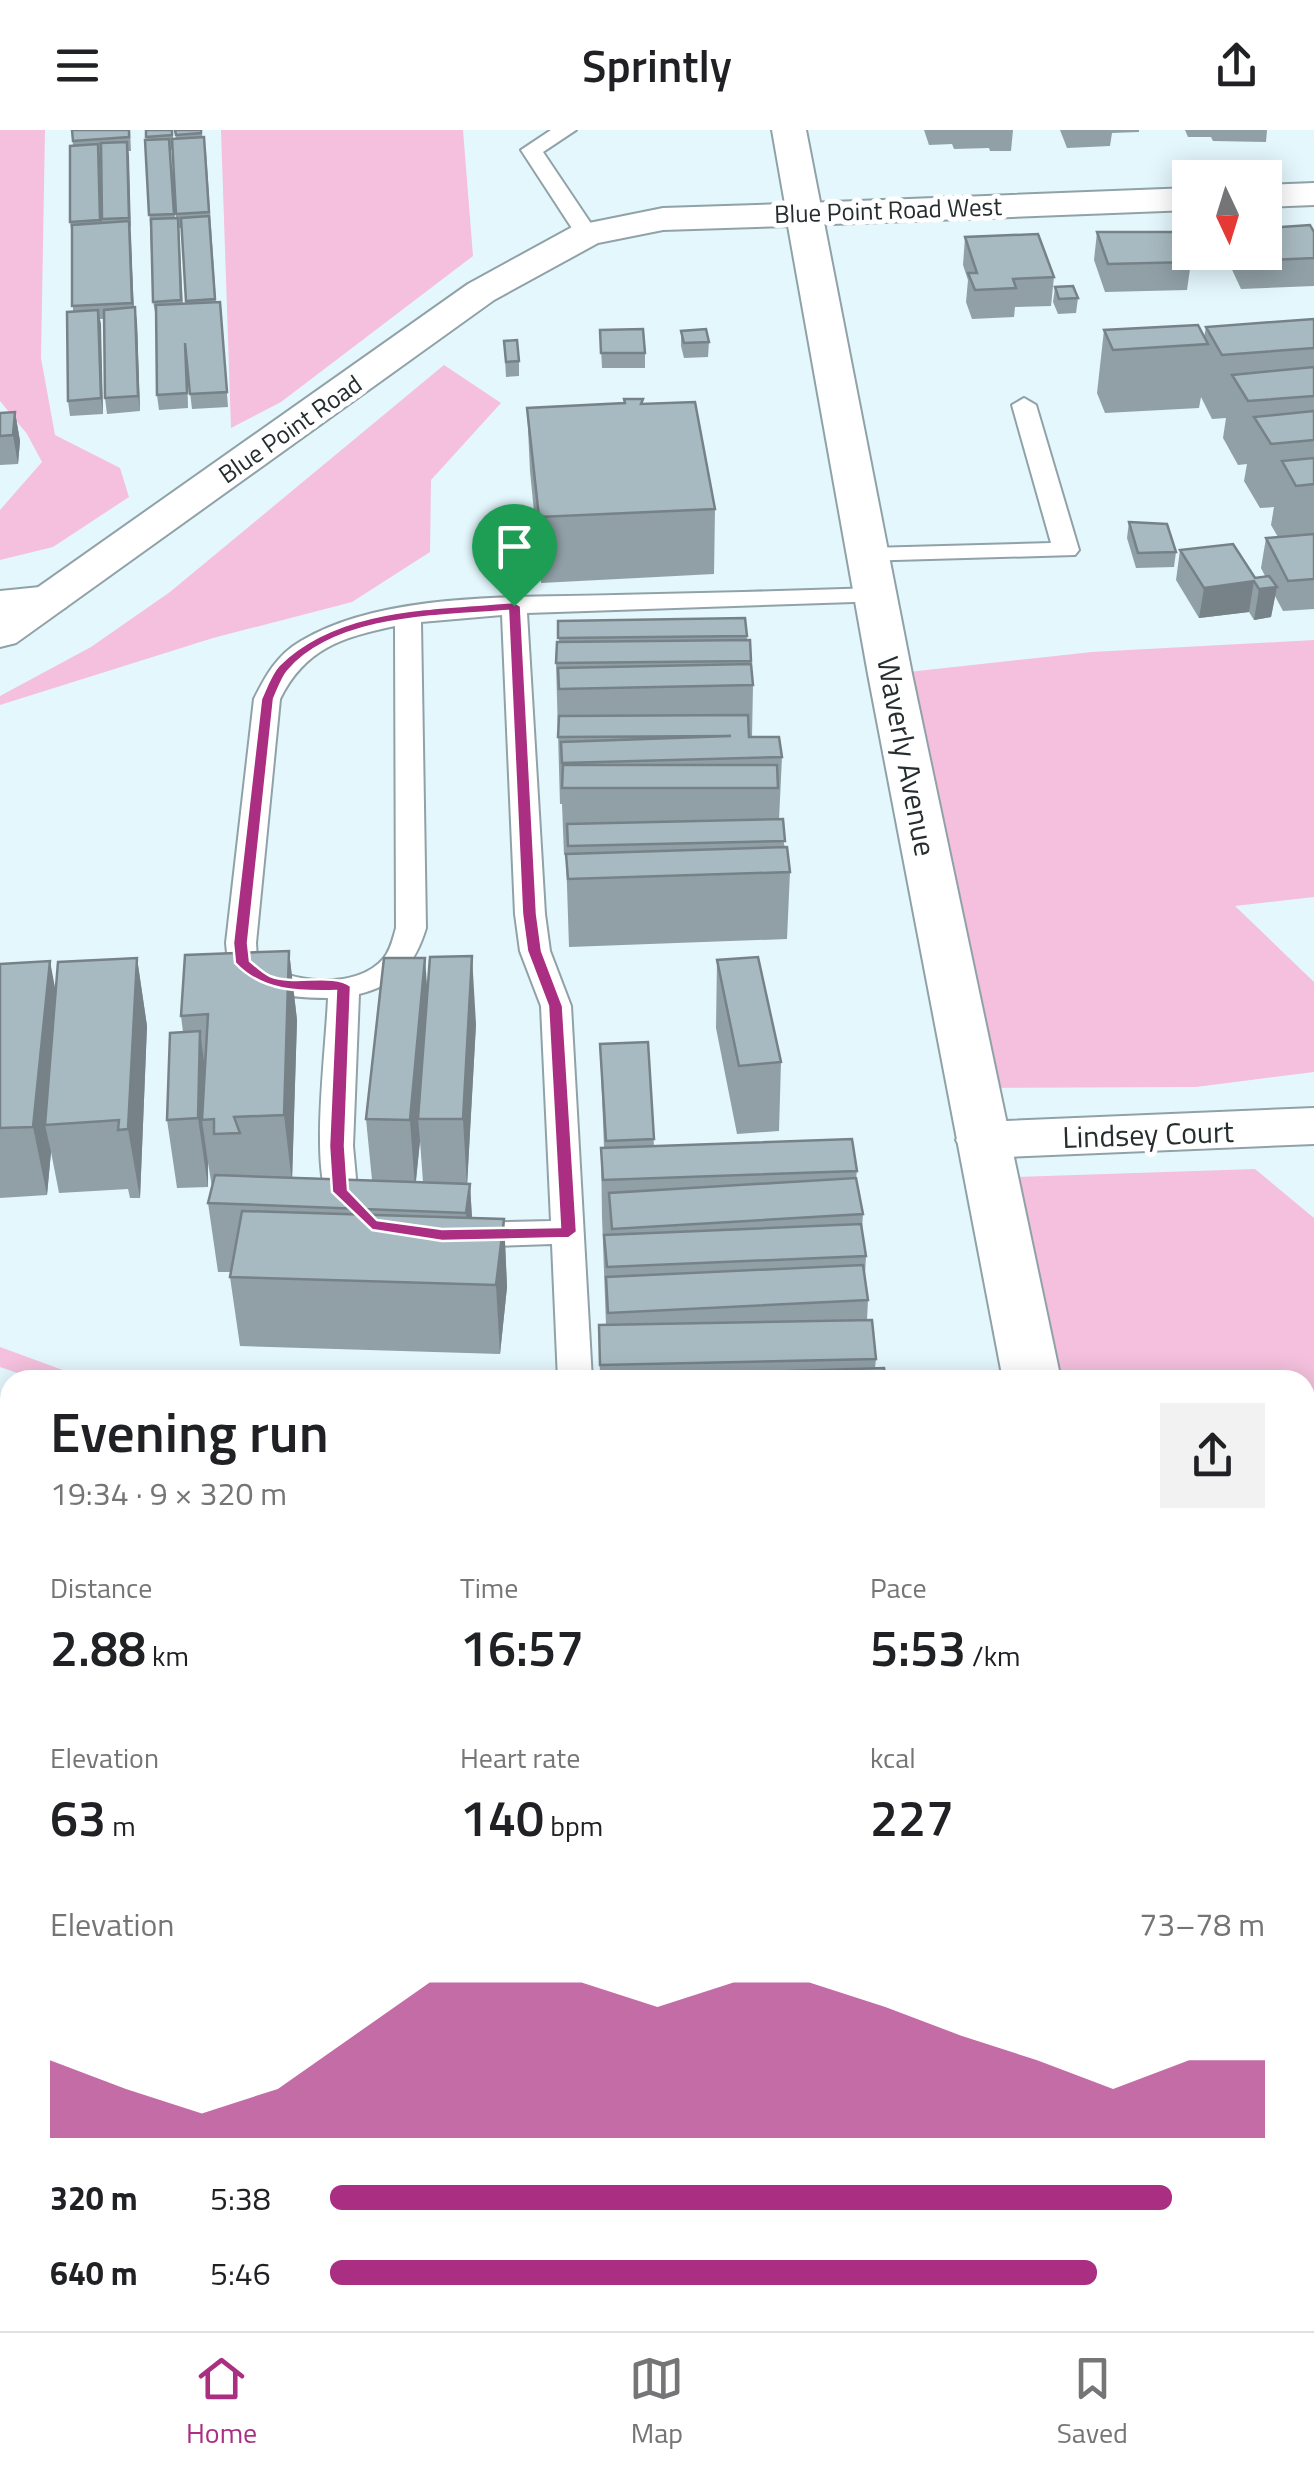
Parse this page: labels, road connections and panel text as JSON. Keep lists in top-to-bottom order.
{
  "streets": {
    "street": [
      "Blue Point Road West",
      "Blue Point Road",
      "Waverly Avenue",
      "Lindsey Court"
    ]
  },
  "crossings": [
    ["Blue Point Road West", "Blue Point Road"],
    ["Blue Point Road West", "Waverly Avenue"],
    ["Waverly Avenue", "Lindsey Court"]
  ],
  "north": "bottom",
  "page": {
    "header": "Sprintly",
    "heading": ["Evening run", "19:34 · 9 × 320 m"],
    "stats": [
      ["Distance", "2.88 km"],
      ["Time", "16:57"],
      ["Pace", "5:53 /km"],
      ["Elevation", "63 m"],
      ["Heart rate", "140 bpm"],
      ["kcal", "227"]
    ],
    "chart": ["Elevation", "73–78 m"],
    "list": [
      {
        "name": "320 m",
        "note": "5:38"
      },
      {
        "name": "640 m",
        "note": "5:46"
      }
    ],
    "tabs": ["Home", "Map", "Saved"]
  }
}
